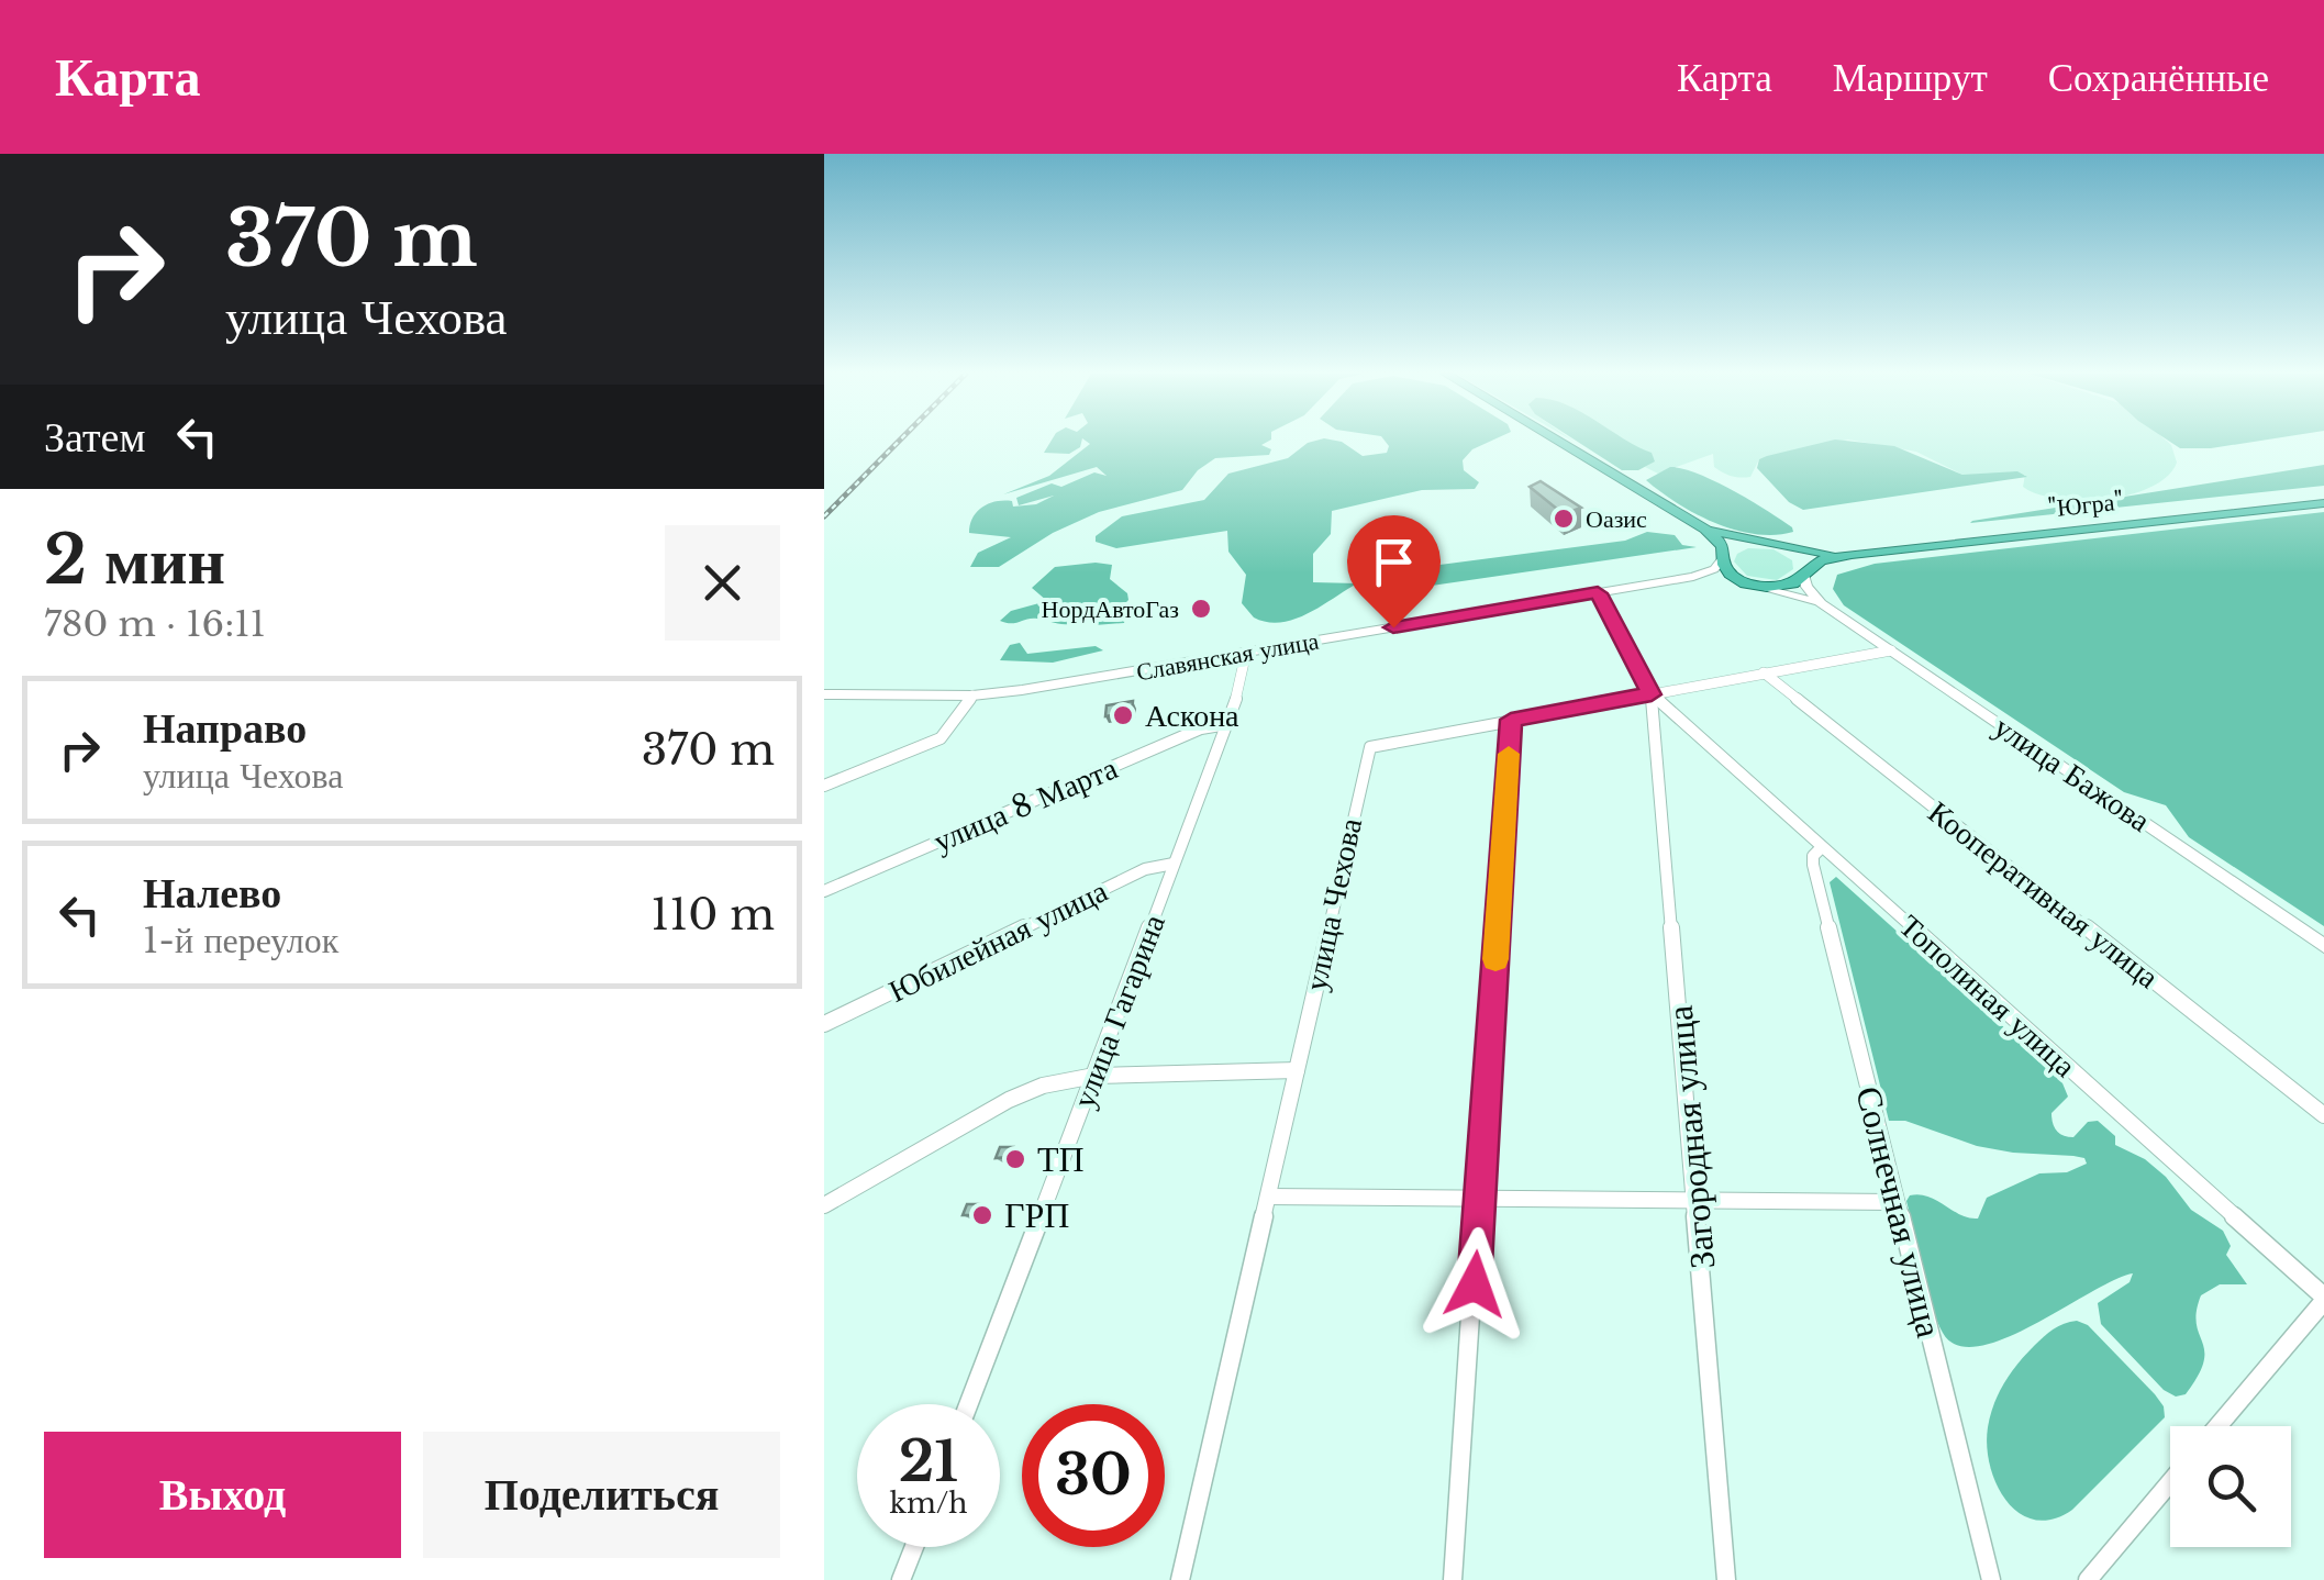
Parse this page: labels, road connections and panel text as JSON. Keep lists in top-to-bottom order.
{
  "streets": {
    "highway": ["\"Югра\""],
    "street": [
      "Славянская улица",
      "улица Бажова",
      "улица 8 Марта",
      "Кооперативная улица",
      "улица Чехова",
      "Юбилейная улица",
      "Тополиная улица",
      "улица Гагарина",
      "Загородная улица",
      "Солнечная улица"
    ]
  },
  "crossings": [
    ["Славянская улица", "улица Гагарина"],
    ["улица Бажова", "улица Чехова"],
    ["улица 8 Марта", "улица Гагарина"],
    ["Кооперативная улица", "улица Чехова"],
    ["улица Чехова", "Тополиная улица"],
    ["улица Чехова", "Загородная улица"],
    ["Юбилейная улица", "улица Гагарина"],
    ["Тополиная улица", "Загородная улица"],
    ["Тополиная улица", "Солнечная улица"]
  ],
  "places": [
    "Оазис",
    "НордАвтоГаз",
    "Аскона",
    "ТП",
    "ГРП"
  ],
  "page": {
    "header": "Карта",
    "nav": ["Карта", "Маршрут", "Сохранённые"],
    "turn": ["370 m", "улица Чехова"],
    "then": "Затем",
    "heading": ["2 мин", "780 m · 16:11"],
    "list": [
      {
        "name": "Направо",
        "note": "улица Чехова",
        "value": "370 m"
      },
      {
        "name": "Налево",
        "note": "1-й переулок",
        "value": "110 m"
      }
    ],
    "speed": "21 km/h",
    "limit": "30",
    "buttons": ["Выход", "Поделиться"]
  }
}
